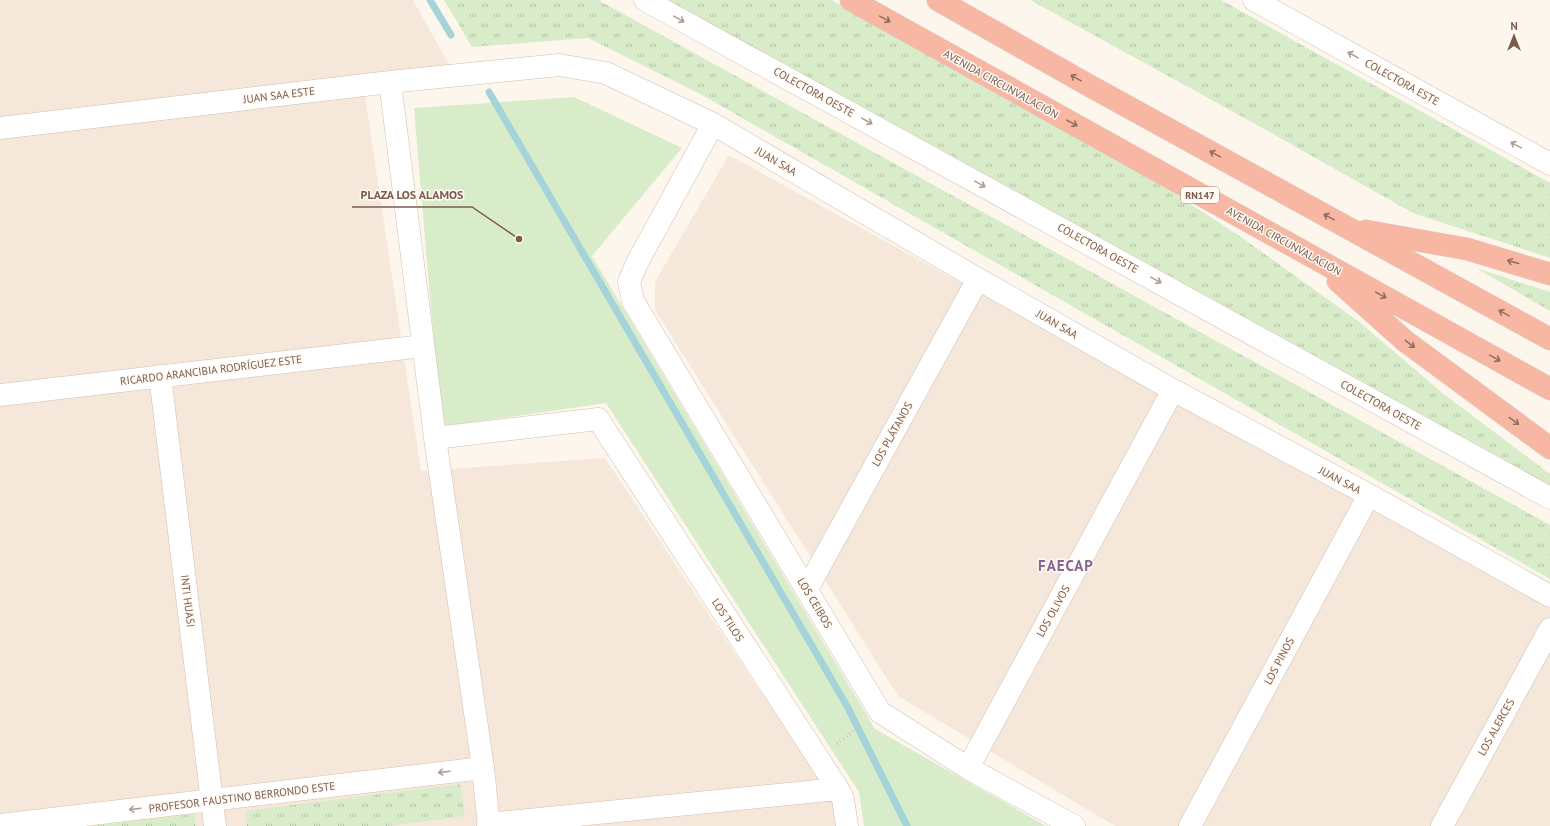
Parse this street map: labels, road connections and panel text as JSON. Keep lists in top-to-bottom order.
{
  "streets": {
    "highway": ["AVENIDA CIRCUNVALACIÓN", "RN147"],
    "street": [
      "COLECTORA ESTE",
      "COLECTORA OESTE",
      "JUAN SAA ESTE",
      "JUAN SAA",
      "RICARDO ARANCIBIA RODRÍGUEZ ESTE",
      "LOS PLÁTANOS",
      "INTI HUASI",
      "LOS CEIBOS",
      "LOS OLIVOS",
      "LOS TILOS",
      "LOS PINOS",
      "LOS ALERCES",
      "PROFESOR FAUSTINO BERRONDO ESTE"
    ]
  },
  "crossings": [
    ["JUAN SAA ESTE", "JUAN SAA"],
    ["JUAN SAA", "LOS PLÁTANOS"],
    ["JUAN SAA", "LOS CEIBOS"],
    ["JUAN SAA", "LOS OLIVOS"],
    ["JUAN SAA", "LOS PINOS"],
    ["RICARDO ARANCIBIA RODRÍGUEZ ESTE", "INTI HUASI"],
    ["LOS PLÁTANOS", "LOS CEIBOS"],
    ["INTI HUASI", "PROFESOR FAUSTINO BERRONDO ESTE"],
    ["LOS CEIBOS", "LOS OLIVOS"]
  ],
  "one_way": ["COLECTORA ESTE", "COLECTORA OESTE", "PROFESOR FAUSTINO BERRONDO ESTE"],
  "districts": ["FAECAP"],
  "places": ["PLAZA LOS ALAMOS"],
  "north": "top"
}
